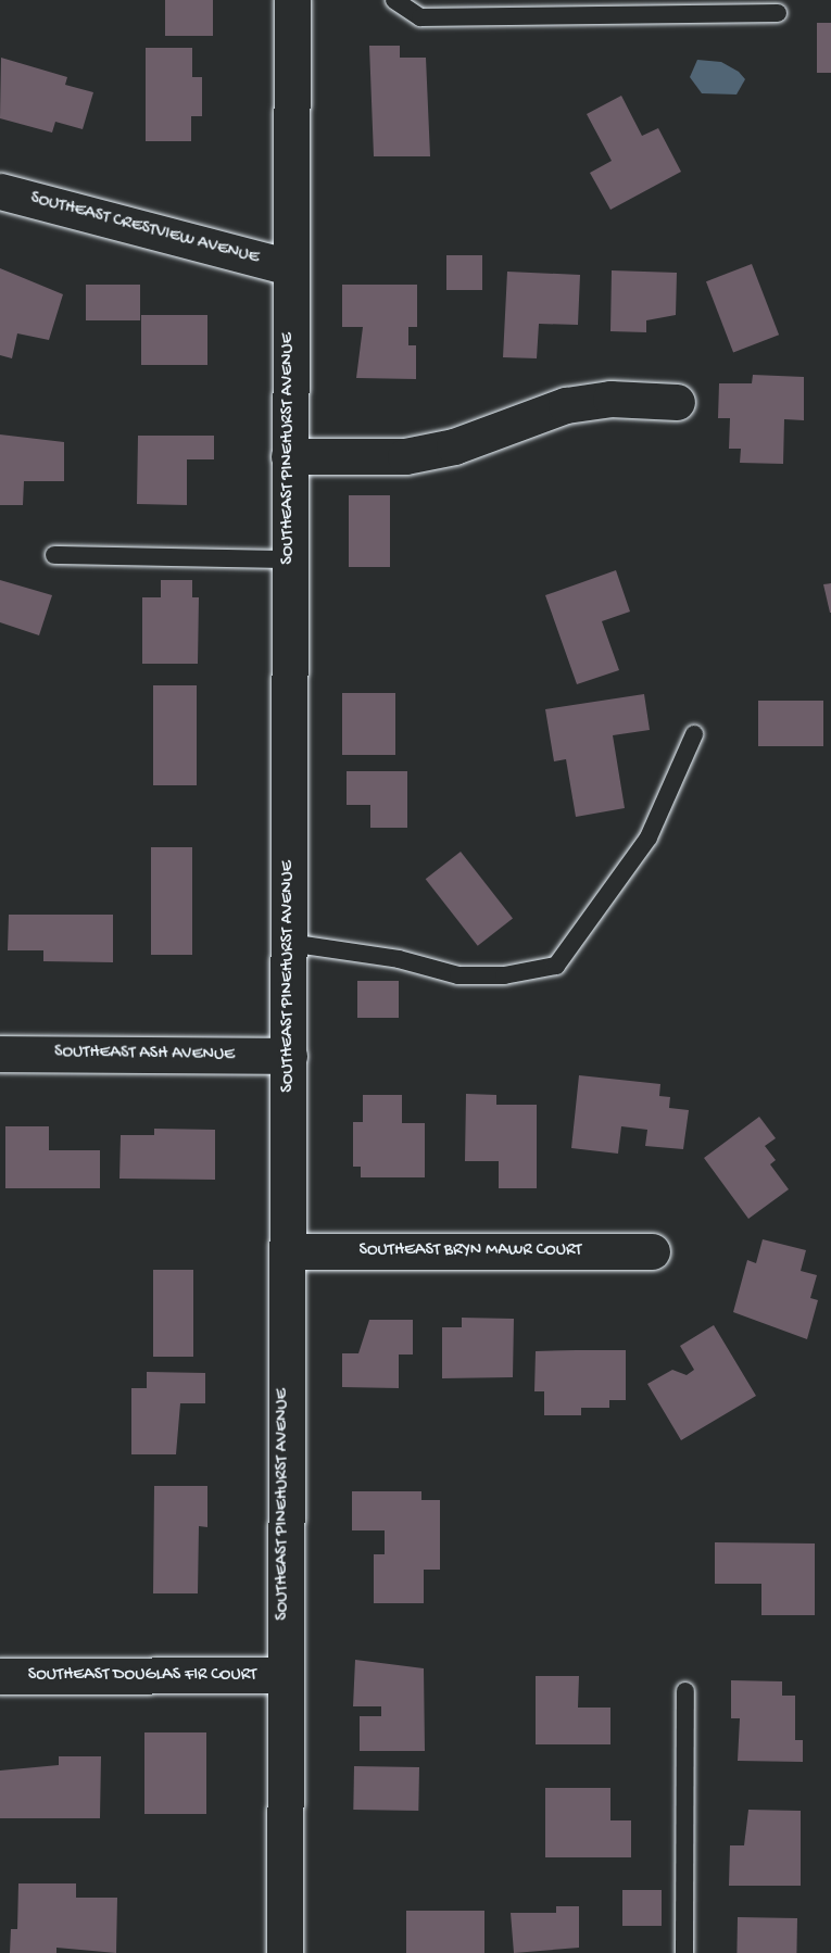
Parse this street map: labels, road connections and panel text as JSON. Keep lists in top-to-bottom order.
{
  "streets": {
    "street": [
      "SOUTHEAST CRESTVIEW AVENUE",
      "SOUTHEAST PINEHURST AVENUE",
      "SOUTHEAST ASH AVENUE",
      "SOUTHEAST BRYN MAWR COURT",
      "SOUTHEAST DOUGLAS FIR COURT"
    ]
  },
  "crossings": [
    ["SOUTHEAST CRESTVIEW AVENUE", "SOUTHEAST PINEHURST AVENUE"],
    ["SOUTHEAST PINEHURST AVENUE", "SOUTHEAST ASH AVENUE"],
    ["SOUTHEAST PINEHURST AVENUE", "SOUTHEAST BRYN MAWR COURT"],
    ["SOUTHEAST PINEHURST AVENUE", "SOUTHEAST DOUGLAS FIR COURT"]
  ]
}
